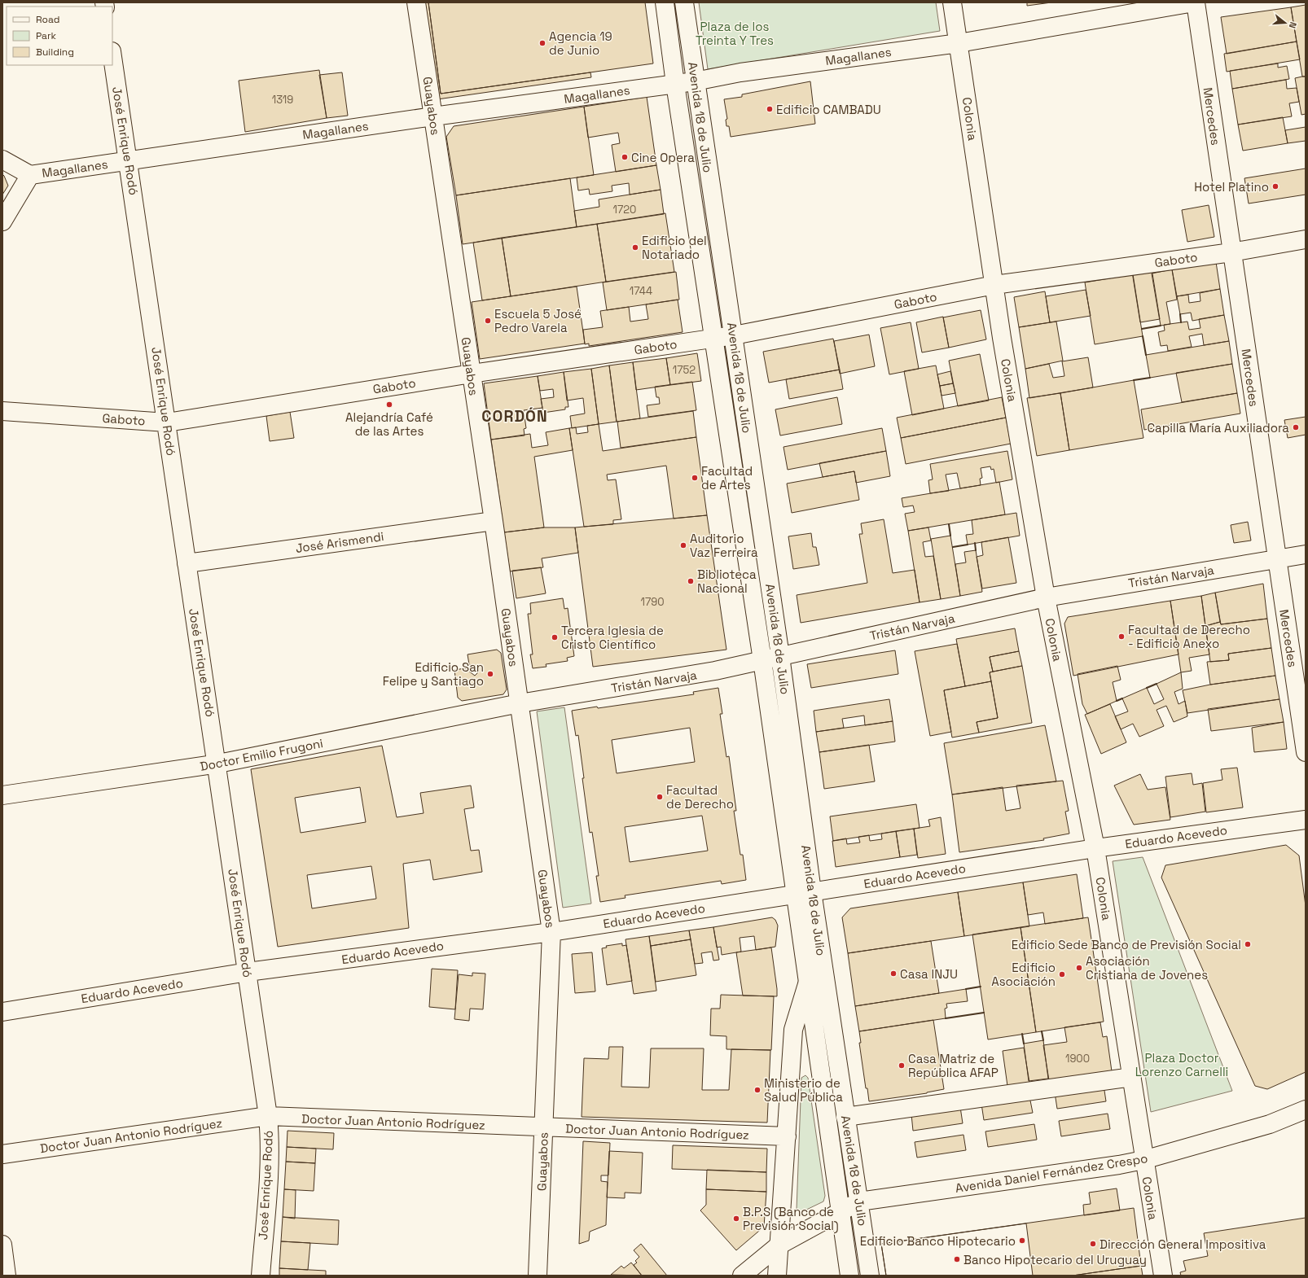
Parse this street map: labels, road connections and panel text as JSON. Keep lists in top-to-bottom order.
{
  "streets": {
    "street": [
      "Magallanes",
      "Guayabos",
      "Mercedes",
      "Avenida 18 de Julio",
      "Colonia",
      "José Enrique Rodó",
      "Gaboto",
      "José Arismendi",
      "Tristán Narvaja",
      "Doctor Emilio Frugoni",
      "Eduardo Acevedo",
      "Doctor Juan Antonio Rodríguez",
      "Avenida Daniel Fernández Crespo"
    ]
  },
  "crossings": [
    ["Magallanes", "Guayabos"],
    ["Magallanes", "Mercedes"],
    ["Magallanes", "Avenida 18 de Julio"],
    ["Magallanes", "Colonia"],
    ["Magallanes", "José Enrique Rodó"],
    ["Guayabos", "Gaboto"],
    ["Guayabos", "José Arismendi"],
    ["Guayabos", "Tristán Narvaja"],
    ["Guayabos", "Doctor Emilio Frugoni"],
    ["Guayabos", "Eduardo Acevedo"],
    ["Guayabos", "Doctor Juan Antonio Rodríguez"],
    ["Mercedes", "Gaboto"],
    ["Mercedes", "Tristán Narvaja"],
    ["Avenida 18 de Julio", "Gaboto"],
    ["Avenida 18 de Julio", "Tristán Narvaja"],
    ["Avenida 18 de Julio", "Eduardo Acevedo"],
    ["Avenida 18 de Julio", "Doctor Juan Antonio Rodríguez"],
    ["Avenida 18 de Julio", "Avenida Daniel Fernández Crespo"],
    ["Colonia", "Gaboto"],
    ["Colonia", "Tristán Narvaja"],
    ["Colonia", "Eduardo Acevedo"],
    ["Colonia", "Avenida Daniel Fernández Crespo"],
    ["José Enrique Rodó", "Gaboto"],
    ["José Enrique Rodó", "José Arismendi"],
    ["José Enrique Rodó", "Doctor Emilio Frugoni"],
    ["José Enrique Rodó", "Eduardo Acevedo"],
    ["José Enrique Rodó", "Doctor Juan Antonio Rodríguez"],
    ["Tristán Narvaja", "Doctor Emilio Frugoni"]
  ],
  "districts": ["CORDÓN"],
  "parks": ["Plaza de los Treinta Y Tres", "Plaza Doctor Lorenzo Carnelli"],
  "places": [
    "Agencia 19 de Junio",
    "Edificio CAMBADU",
    "Cine Opera",
    "Hotel Platino",
    "Edificio del Notariado",
    "Escuela 5 José Pedro Varela",
    "Alejandría Café de las Artes",
    "Capilla María Auxiliadora",
    "Facultad de Artes",
    "Auditorio Vaz Ferreira",
    "Biblioteca Nacional",
    "Facultad de Derecho - Edificio Anexo",
    "Tercera Iglesia de Cristo Científico",
    "Edificio San Felipe y Santiago",
    "Facultad de Derecho",
    "Edificio Sede Banco de Previsión Social",
    "Asociación Cristiana de Jovenes",
    "Casa INJU",
    "Edificio Asociación",
    "Casa Matriz de República AFAP",
    "Ministerio de Salud Pública",
    "B.P.S (Banco de Previsión Social)",
    "Edificio Banco Hipotecario",
    "Dirección General Impositiva",
    "Banco Hipotecario del Uruguay"
  ],
  "house_numbers": [
    "1319",
    "1720",
    "1744",
    "1752",
    "1790",
    "1900"
  ],
  "legend": ["Road", "Park", "Building"],
  "north": "right"
}
